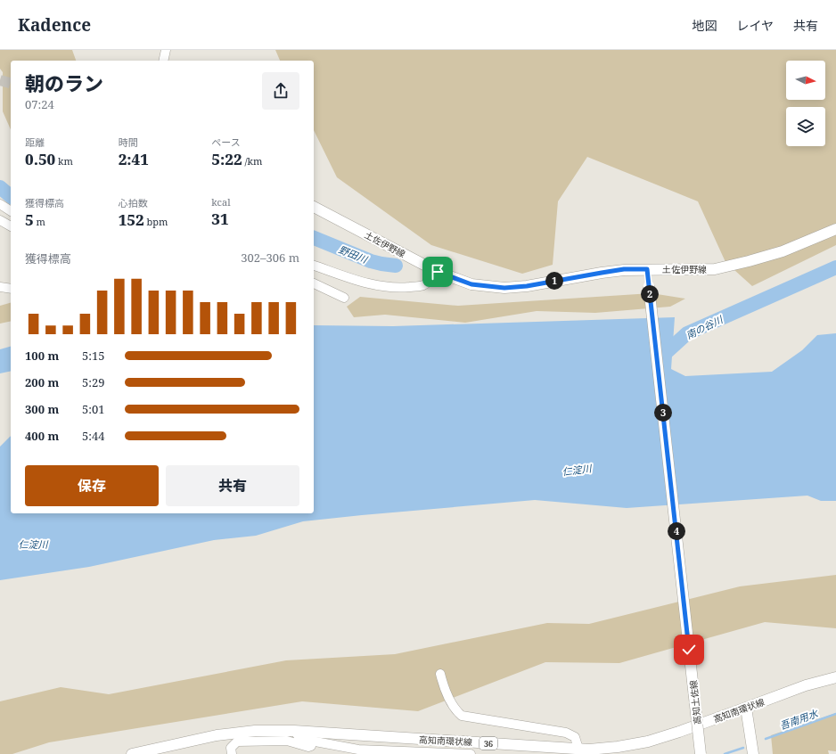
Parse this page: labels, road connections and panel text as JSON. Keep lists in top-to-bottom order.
{
  "streets": {
    "main road": [
      "土佐伊野線",
      "高知土佐線",
      "高知南環状線",
      "36"
    ]
  },
  "crossings": [
    ["土佐伊野線", "高知土佐線"]
  ],
  "water": [
    "野田川",
    "南の谷川",
    "仁淀川",
    "吾南用水"
  ],
  "north": "right",
  "page": {
    "header": "Kadence",
    "nav": ["地図", "レイヤ", "共有"],
    "heading": ["朝のラン", "07:24"],
    "stats": [
      ["距離", "0.50 km"],
      ["時間", "2:41"],
      ["ペース", "5:22 /km"],
      ["獲得標高", "5 m"],
      ["心拍数", "152 bpm"],
      ["kcal", "31"]
    ],
    "chart": ["獲得標高", "302–306 m"],
    "pins": [
      "1",
      "2",
      "3",
      "4"
    ],
    "list": [
      {
        "name": "100 m",
        "note": "5:15"
      },
      {
        "name": "200 m",
        "note": "5:29"
      },
      {
        "name": "300 m",
        "note": "5:01"
      },
      {
        "name": "400 m",
        "note": "5:44"
      }
    ],
    "buttons": ["保存", "共有"]
  }
}
